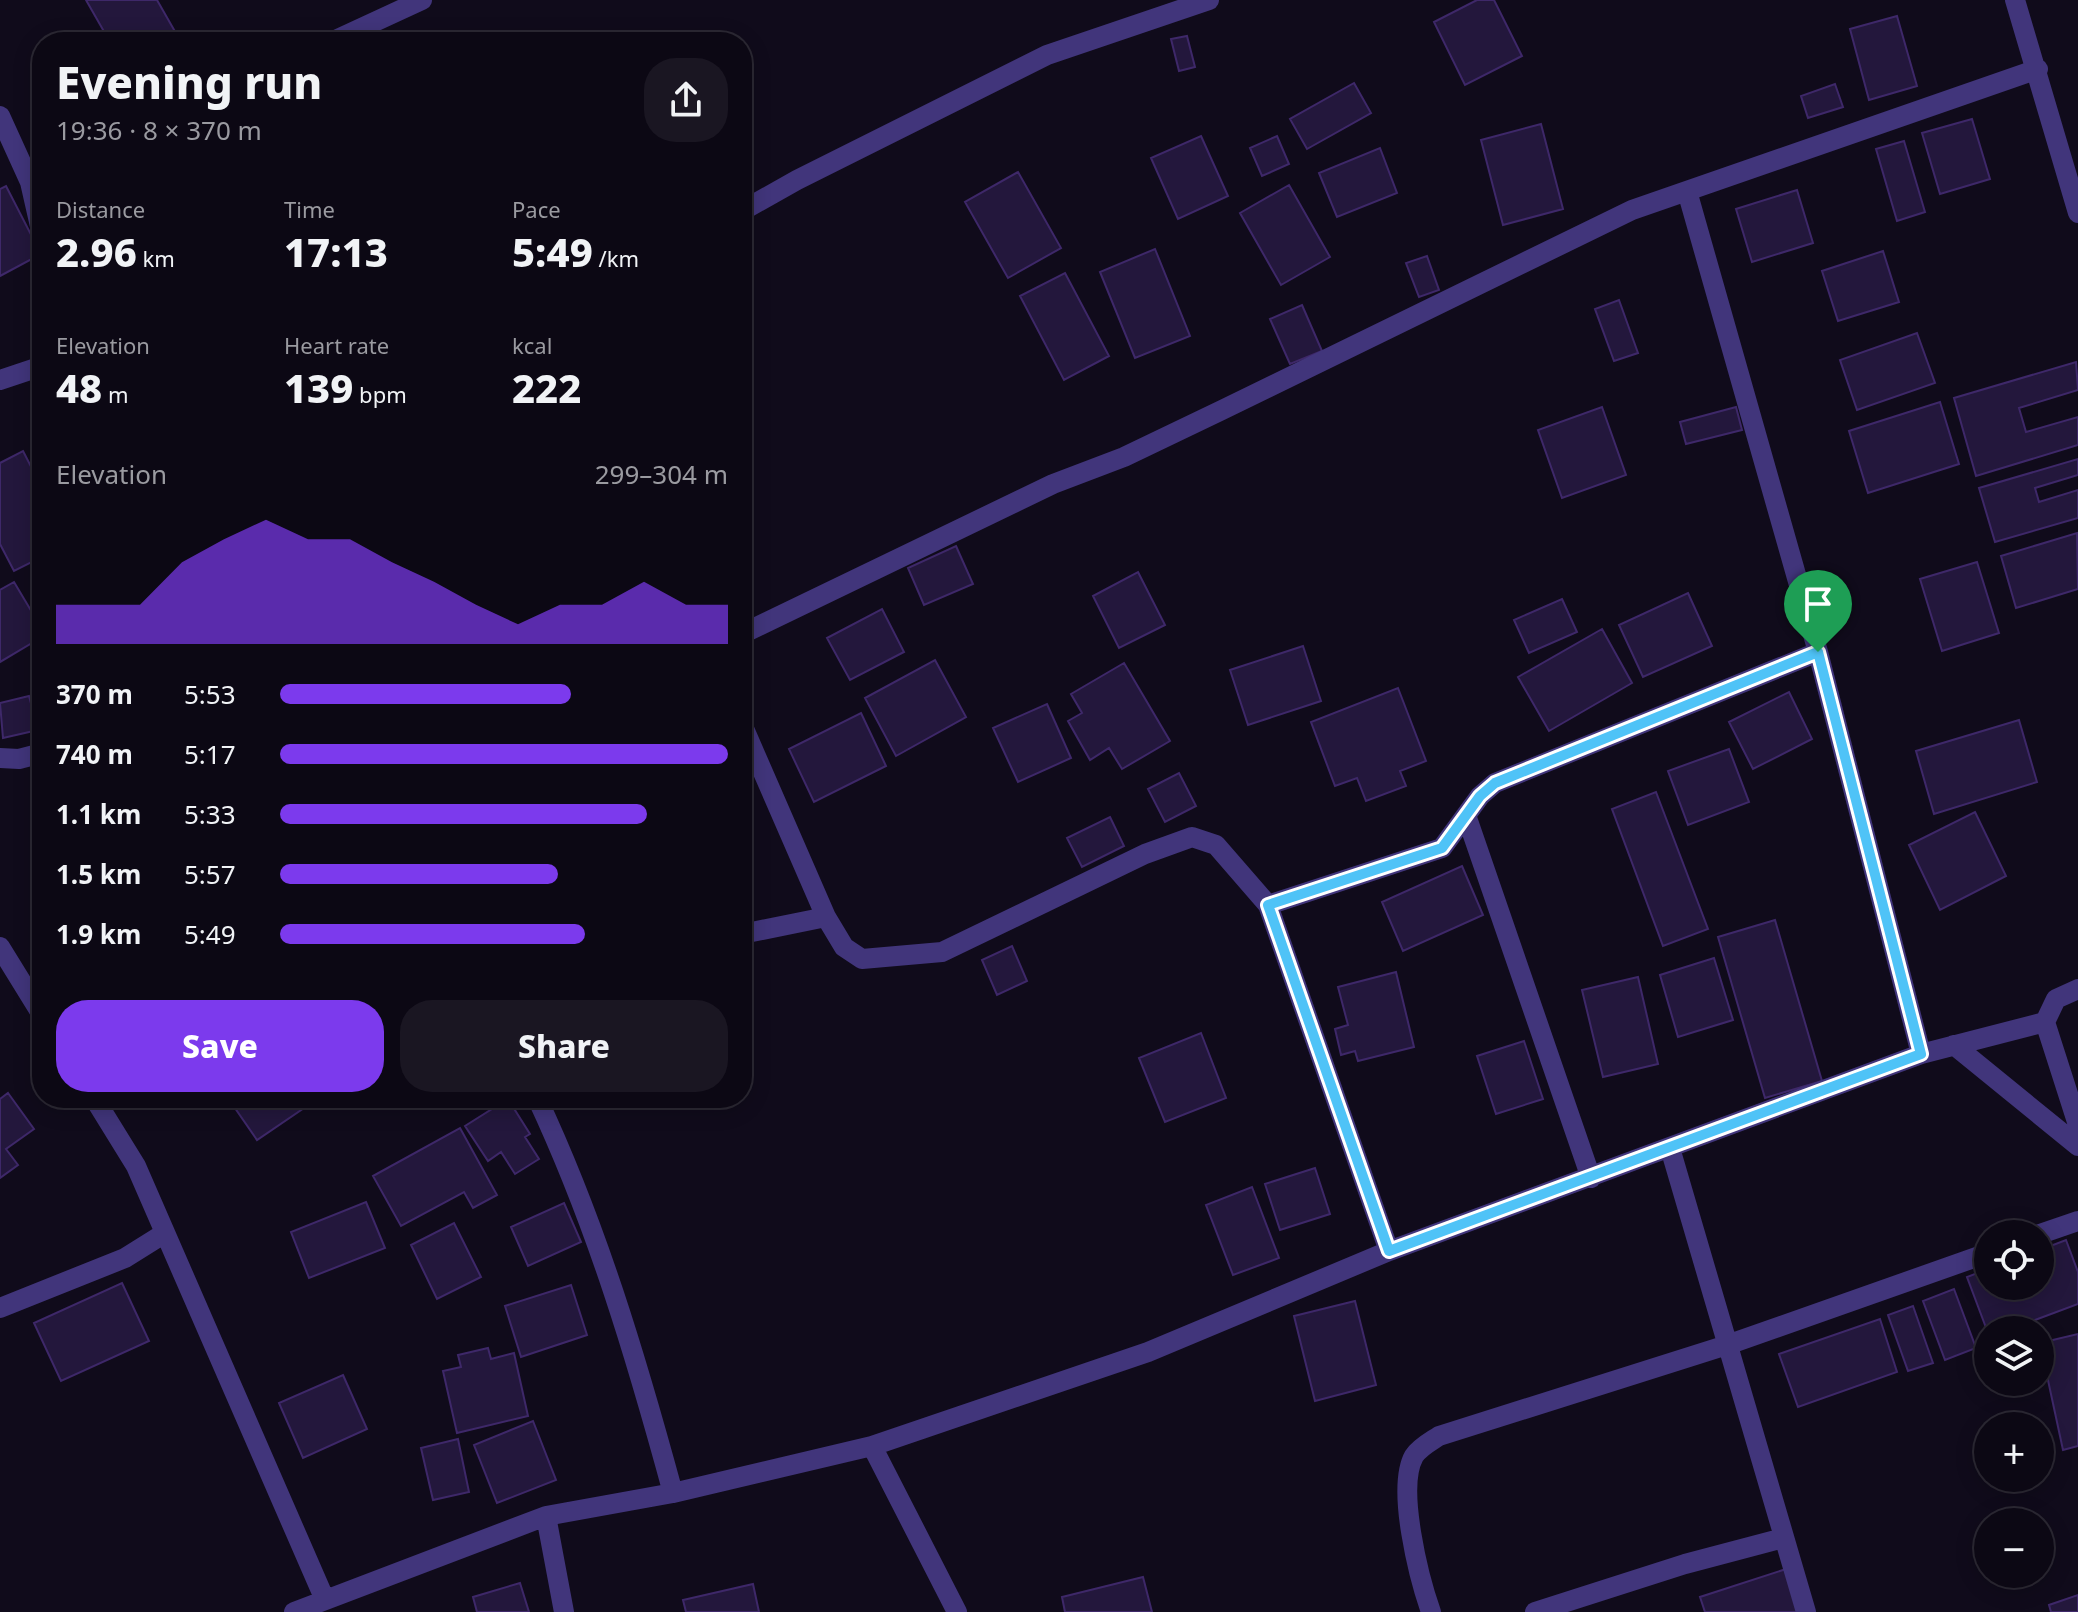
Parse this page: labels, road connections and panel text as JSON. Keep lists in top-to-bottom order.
{
  "page": {
    "heading": ["Evening run", "19:36 · 8 × 370 m"],
    "stats": [
      ["Distance", "2.96 km"],
      ["Time", "17:13"],
      ["Pace", "5:49 /km"],
      ["Elevation", "48 m"],
      ["Heart rate", "139 bpm"],
      ["kcal", "222"]
    ],
    "chart": ["Elevation", "299–304 m"],
    "list": [
      {
        "name": "370 m",
        "note": "5:53"
      },
      {
        "name": "740 m",
        "note": "5:17"
      },
      {
        "name": "1.1 km",
        "note": "5:33"
      },
      {
        "name": "1.5 km",
        "note": "5:57"
      },
      {
        "name": "1.9 km",
        "note": "5:49"
      }
    ],
    "buttons": ["Save", "Share"],
    "map_buttons": ["+", "−"]
  }
}
